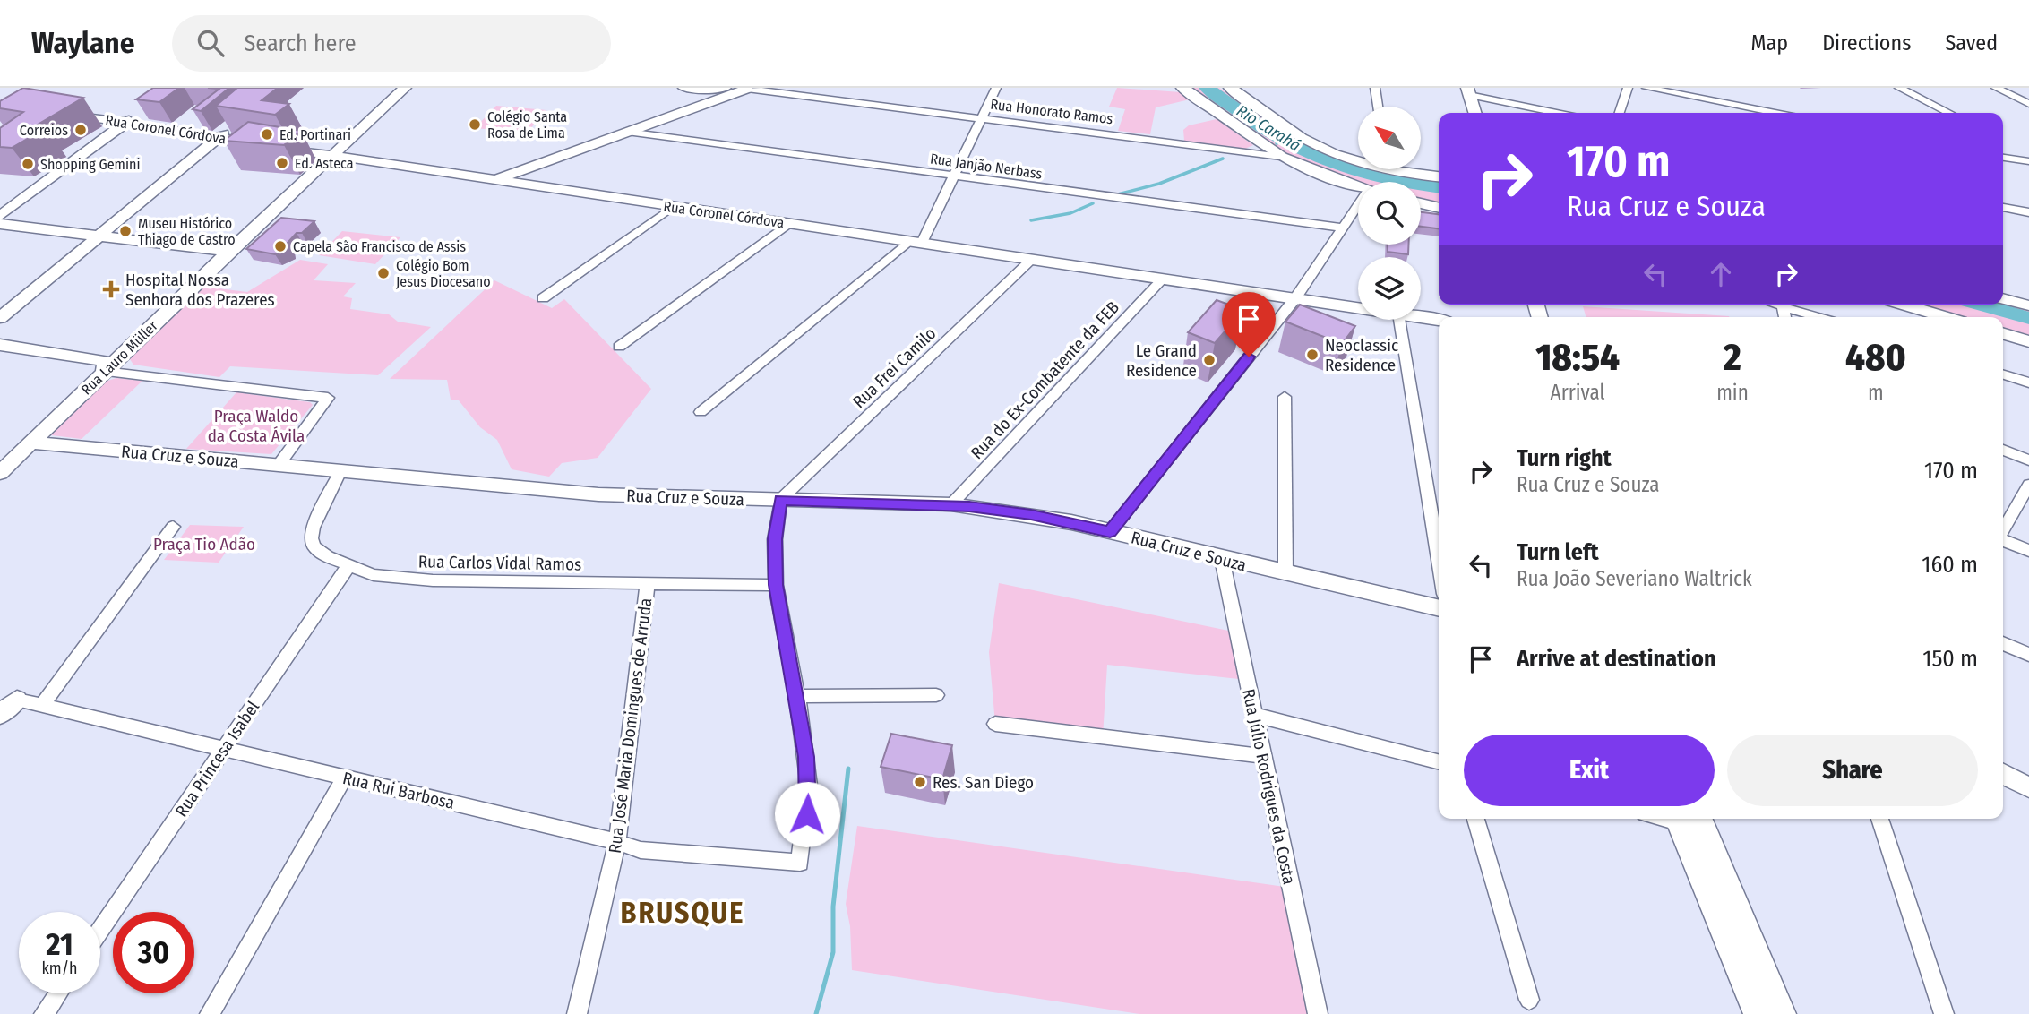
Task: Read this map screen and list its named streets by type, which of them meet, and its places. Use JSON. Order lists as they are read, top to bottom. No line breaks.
{"streets":{"street":["Rua Honorato Ramos","Rua Coronel Córdova","Rua Janjão Nerbass","Rua Lauro Müller","Rua Frei Camilo","Rua do Ex-Combatente da FEB","Rua Cruz e Souza","Rua Carlos Vidal Ramos","Rua José Maria Domingues de Arruda","Rua Princesa Isabel","Rua Júlio Rodrigues da Costa","Rua Rui Barbosa"]},"crossings":[["Rua Coronel Córdova","Rua Lauro Müller"],["Rua Coronel Córdova","Rua Frei Camilo"],["Rua Coronel Córdova","Rua do Ex-Combatente da FEB"],["Rua Lauro Müller","Rua Cruz e Souza"],["Rua Frei Camilo","Rua Cruz e Souza"],["Rua do Ex-Combatente da FEB","Rua Cruz e Souza"],["Rua Cruz e Souza","Rua Carlos Vidal Ramos"],["Rua Cruz e Souza","Rua Júlio Rodrigues da Costa"],["Rua Carlos Vidal Ramos","Rua José Maria Domingues de Arruda"],["Rua Carlos Vidal Ramos","Rua Princesa Isabel"],["Rua José Maria Domingues de Arruda","Rua Rui Barbosa"],["Rua Princesa Isabel","Rua Rui Barbosa"]],"districts":["BRUSQUE"],"water":["Rio Carahá"],"parks":["Praça Waldo da Costa Ávila","Praça Tio Adão"],"places":{"other":["Colégio Santa Rosa de Lima","Correios","Ed. Portinari","Ed. Asteca","Shopping Gemini","Museu Histórico Thiago de Castro","Capela São Francisco de Assis","Colégio Bom Jesus Diocesano","Neoclassic Residence","Le Grand Residence","Res. San Diego"],"health":["Hospital Nossa Senhora dos Prazeres"]},"north":"top left","page":{"header":"Waylane","search":"Search here","nav":["Map","Directions","Saved"],"turn":["170 m","Rua Cruz e Souza"],"eta":["18:54","Arrival","2","min","480","m"],"list":[{"name":"Turn right","note":"Rua Cruz e Souza","value":"170 m"},{"name":"Turn left","note":"Rua João Severiano Waltrick","value":"160 m"},{"name":"Arrive at destination","value":"150 m"}],"buttons":["Exit","Share"],"speed":"21 km/h","limit":"30"}}
